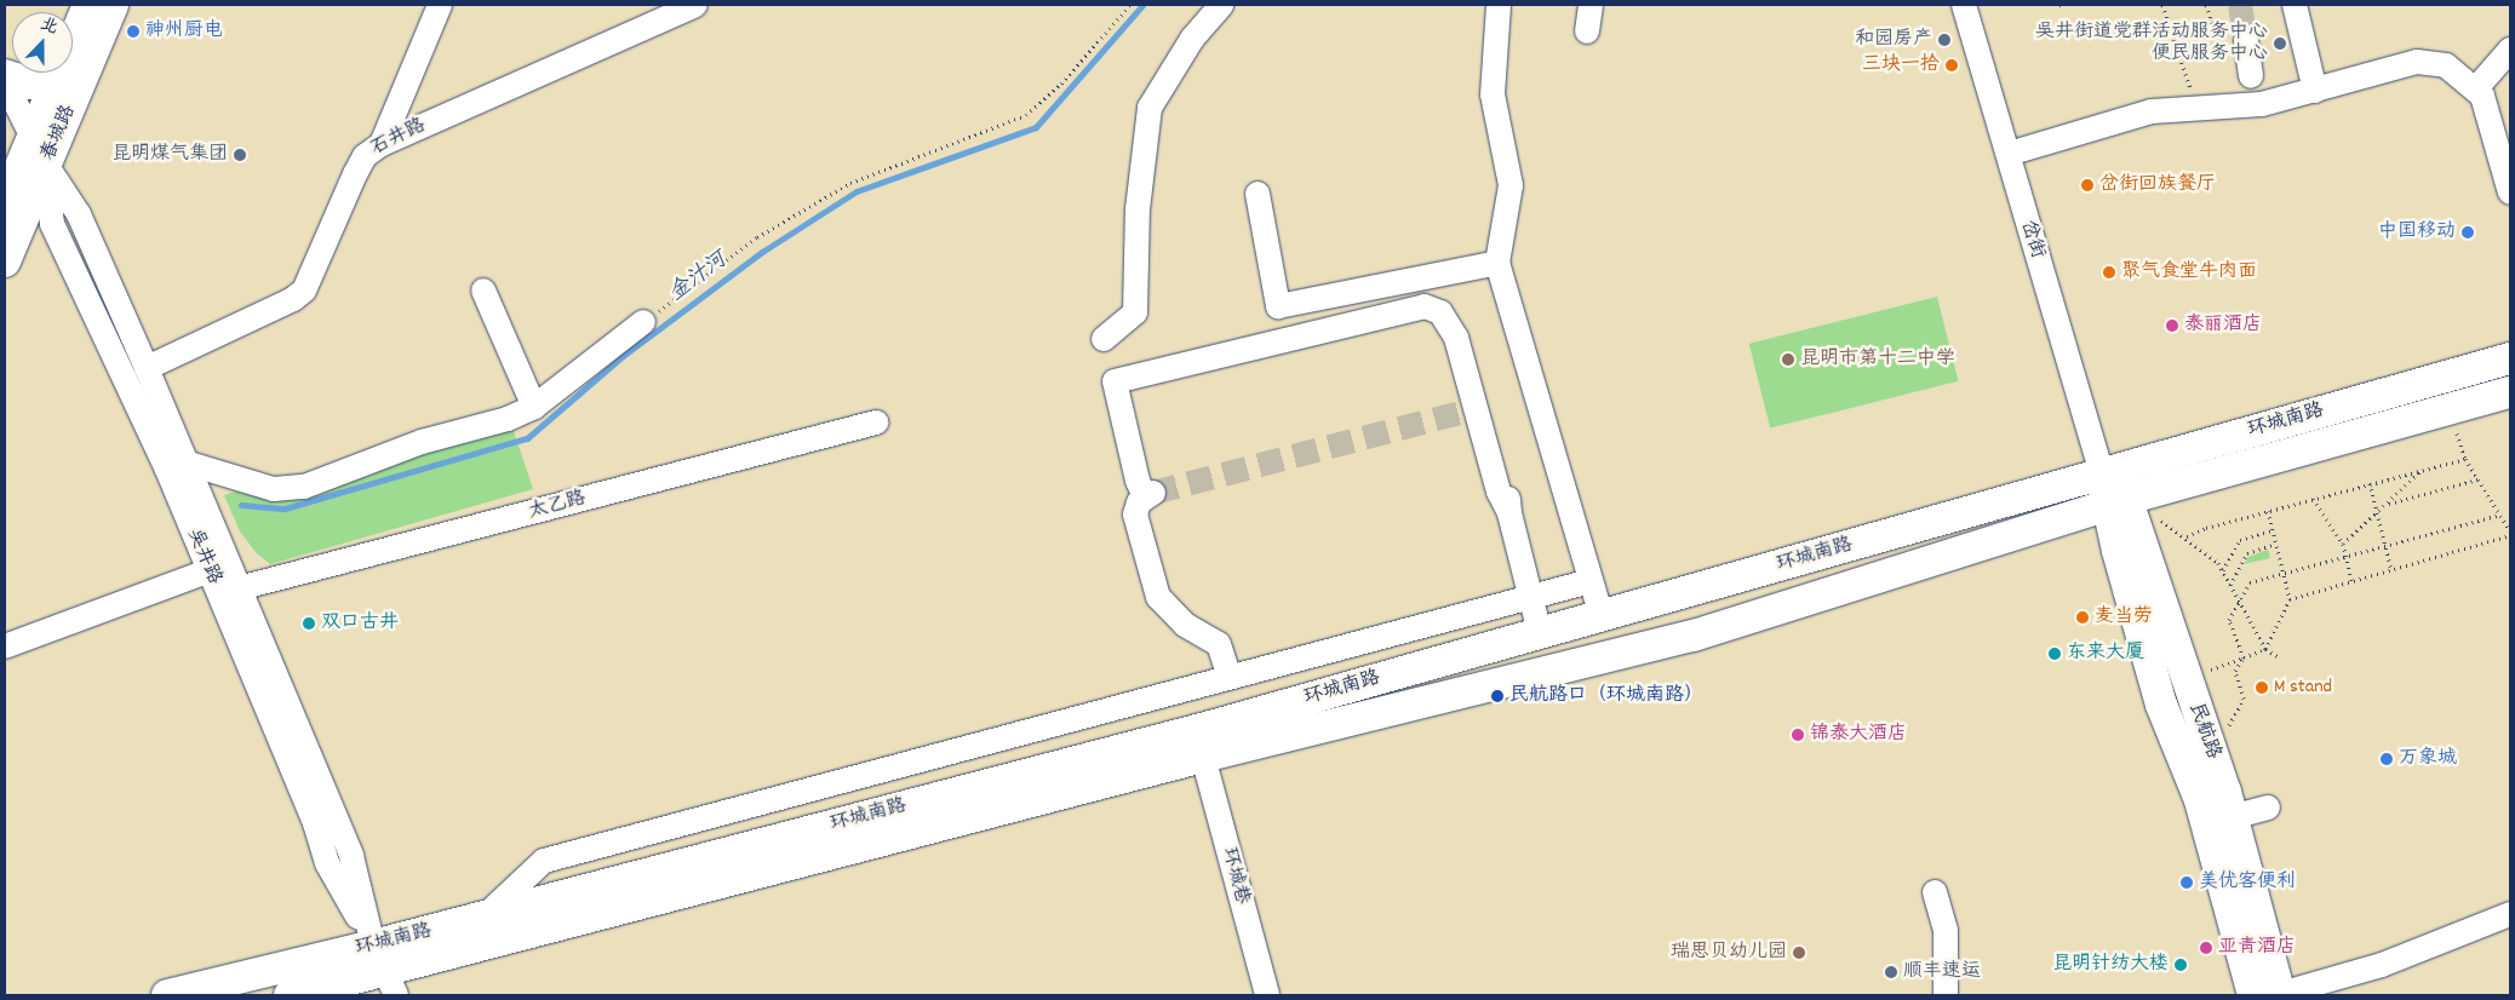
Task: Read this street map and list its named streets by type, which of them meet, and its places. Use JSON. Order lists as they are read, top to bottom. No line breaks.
{"streets":{"main road":["春城路","环城南路","民航路"],"street":["石井路","岔街","太乙路","吴井路","环城巷"]},"crossings":[["春城路","吴井路"],["石井路","吴井路"],["岔街","环城南路"],["岔街","民航路"],["环城南路","吴井路"],["环城南路","民航路"],["环城南路","环城巷"],["太乙路","吴井路"]],"water":["金汁河"],"places":["神州厨电","和园房产","吴井街道党群活动服务中心 便民服务中心","三块一拾","昆明煤气集团","岔街回族餐厅","中国移动","聚气食堂牛肉面","泰丽酒店","昆明市第十二中学","麦当劳","双口古井","东来大厦","M stand","民航路口（环城南路）","锦泰大酒店","万象城","美优客便利","亚青酒店","瑞思贝幼儿园","昆明针纺大楼","顺丰速运"],"north":"top"}
